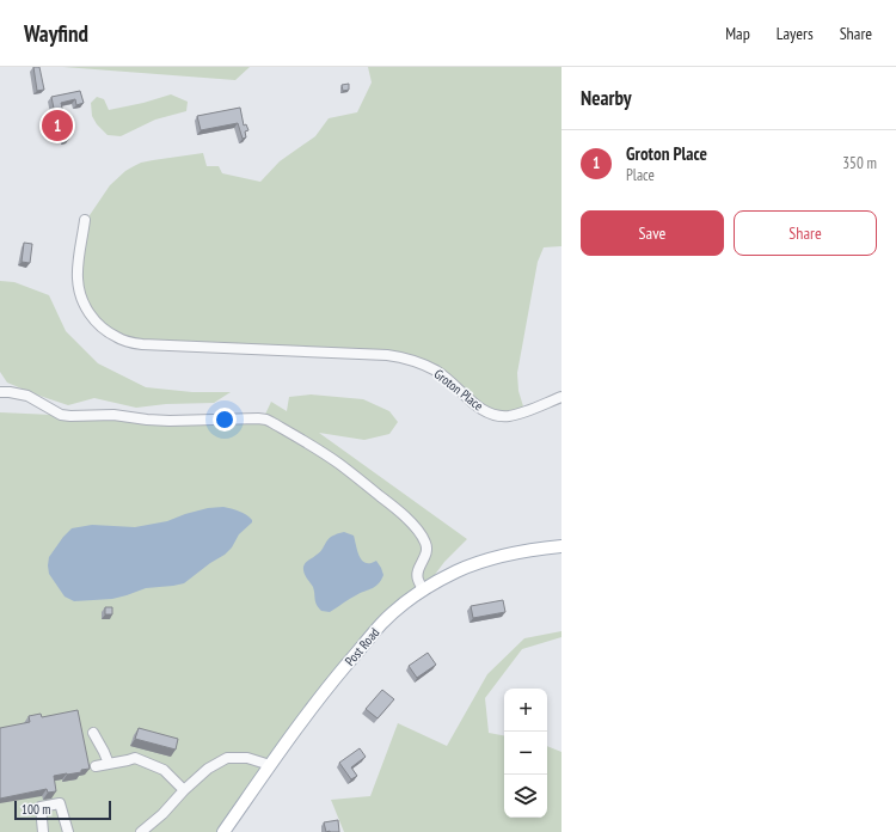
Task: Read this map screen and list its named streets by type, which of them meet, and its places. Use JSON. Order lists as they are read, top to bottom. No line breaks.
{"streets":{"main road":["Post Road"],"street":["Groton Place"]},"scale_bar":"100 m","page":{"header":"Wayfind","nav":["Map","Layers","Share"],"heading":"Nearby","pins":"1","list":[{"mark":"1","name":"Groton Place","note":"Place","value":"350 m"}],"buttons":["Save","Share"],"map_buttons":["+","−"],"scale":"100 m"}}
